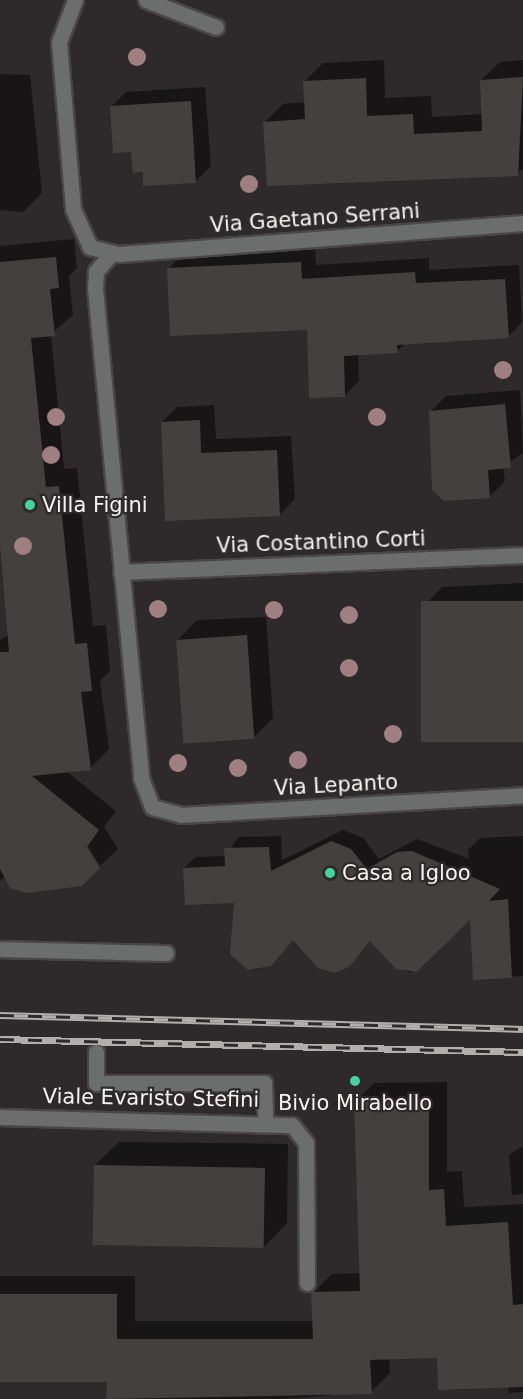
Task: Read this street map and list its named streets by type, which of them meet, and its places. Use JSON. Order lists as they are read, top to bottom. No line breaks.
{"streets":{"street":["Via Gaetano Serrani","Via Costantino Corti","Via Lepanto","Viale Evaristo Stefini"]},"crossings":[["Via Costantino Corti","Via Lepanto"]],"places":["Villa Figini","Casa a Igloo","Bivio Mirabello"]}
